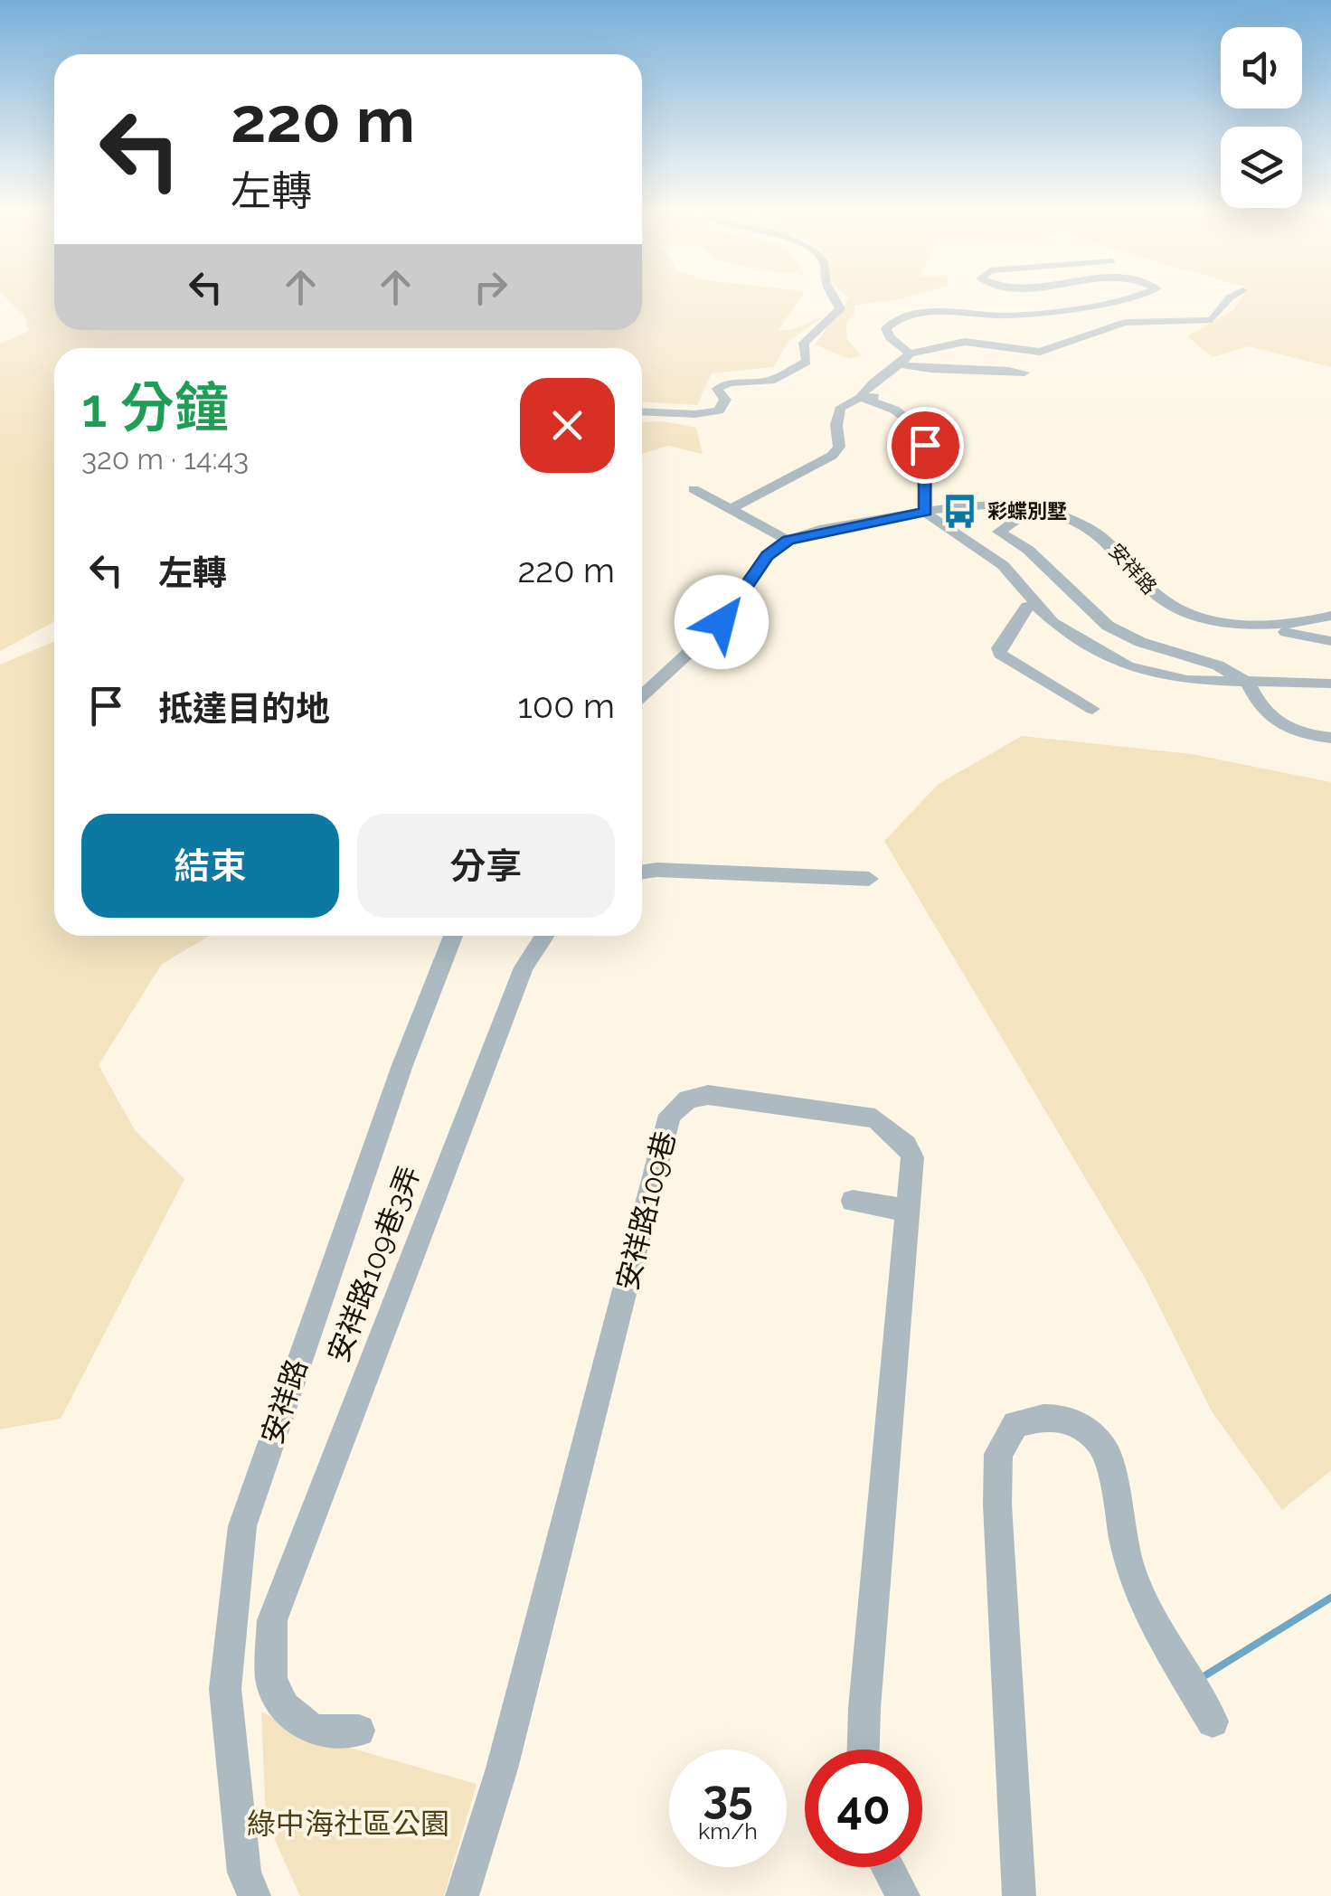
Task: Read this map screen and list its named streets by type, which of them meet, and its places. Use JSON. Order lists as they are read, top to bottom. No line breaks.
{"streets":{"street":["安祥路","安祥路109巷","安祥路109巷3弄"]},"parks":["綠中海社區公園"],"places":{"bus stop":["彩蝶別墅"]},"page":{"turn":["220 m","左轉"],"heading":["1 分鐘","320 m · 14:43"],"list":[{"name":"左轉","value":"220 m"},{"name":"抵達目的地","value":"100 m"}],"buttons":["結束","分享"],"speed":"35 km/h","limit":"40"}}
